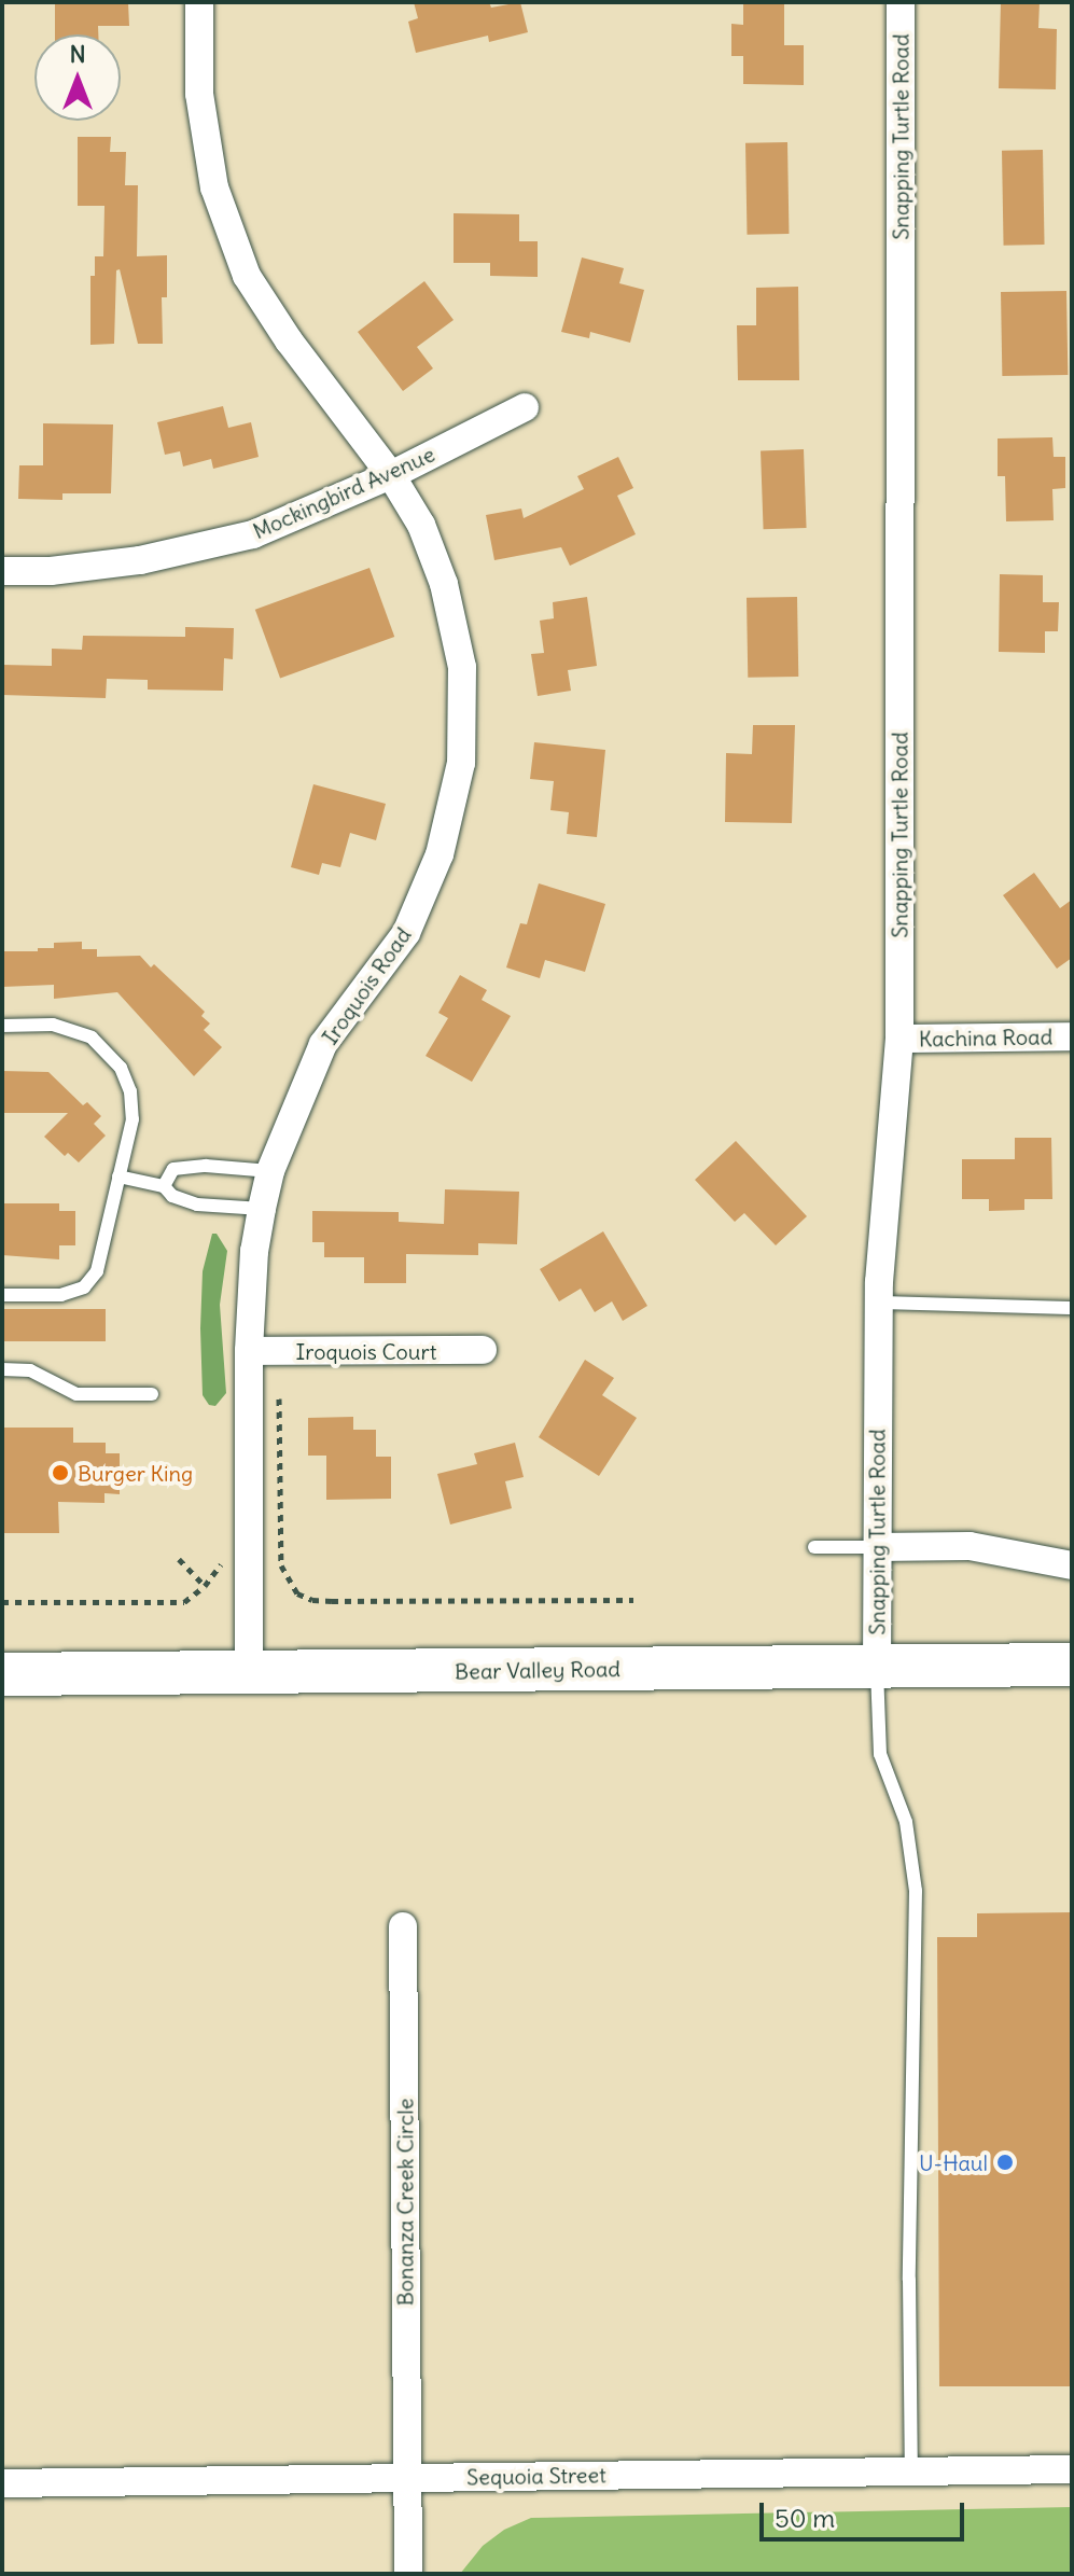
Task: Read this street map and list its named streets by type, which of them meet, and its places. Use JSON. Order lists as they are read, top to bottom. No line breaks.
{"streets":{"main road":["Bear Valley Road"],"street":["Snapping Turtle Road","Mockingbird Avenue","Iroquois Road","Kachina Road","Iroquois Court","Bonanza Creek Circle","Sequoia Street"]},"crossings":[["Snapping Turtle Road","Kachina Road"],["Snapping Turtle Road","Bear Valley Road"],["Mockingbird Avenue","Iroquois Road"],["Iroquois Road","Iroquois Court"],["Iroquois Road","Bear Valley Road"],["Bonanza Creek Circle","Sequoia Street"]],"places":["Burger King","U-Haul"],"scale_bar":"50 m","north":"top"}
